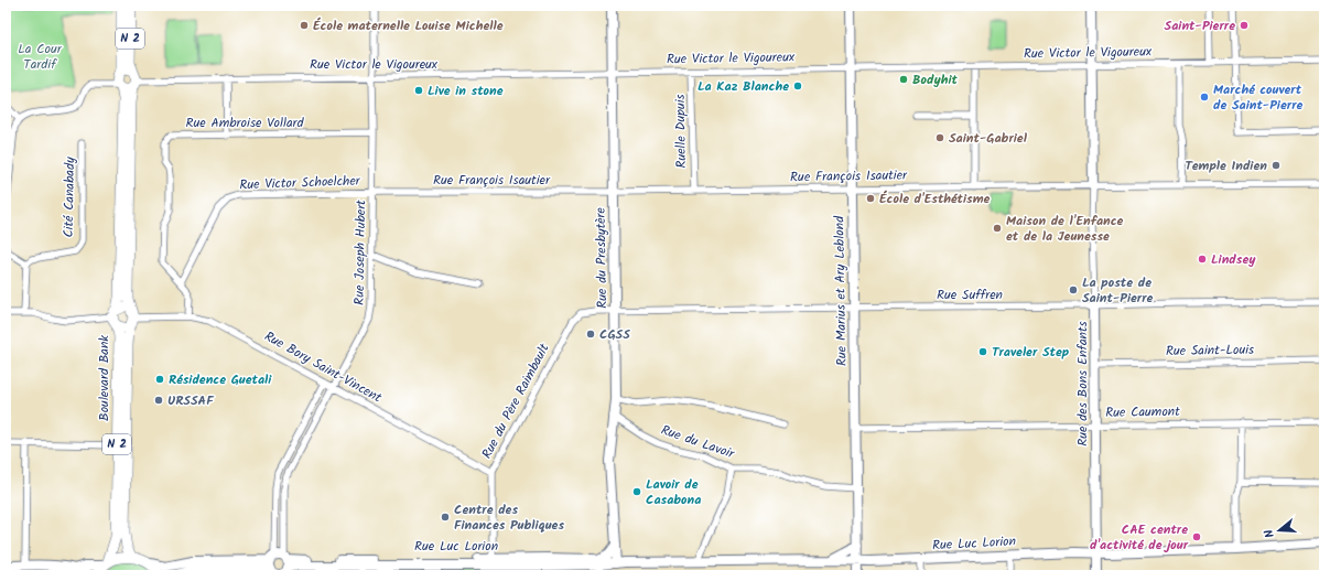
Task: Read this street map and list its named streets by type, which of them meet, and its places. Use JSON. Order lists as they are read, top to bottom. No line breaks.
{"streets":{"main road":["N 2","Boulevard Bank"],"street":["Rue Victor le Vigoureux","Rue Ambroise Vollard","Ruelle Dupuis","Rue François Isautier","Rue Victor Schoelcher","Cité Canabady","Rue Joseph Hubert","Rue du Presbytère","Rue Marius et Ary Leblond","Rue Suffren","Rue Saint-Louis","Rue Bory Saint-Vincent","Rue des Bons Enfants","Rue du Père Raimbault","Rue Caumont","Rue du Lavoir","Rue Luc Lorion"]},"crossings":[["N 2","Rue Victor le Vigoureux"],["N 2","Boulevard Bank"],["Rue Victor le Vigoureux","Ruelle Dupuis"],["Rue Victor le Vigoureux","Rue Joseph Hubert"],["Rue Victor le Vigoureux","Rue du Presbytère"],["Rue Victor le Vigoureux","Rue Marius et Ary Leblond"],["Rue Victor le Vigoureux","Boulevard Bank"],["Rue Victor le Vigoureux","Rue des Bons Enfants"],["Rue Ambroise Vollard","Rue Victor Schoelcher"],["Rue Ambroise Vollard","Rue Joseph Hubert"],["Ruelle Dupuis","Rue François Isautier"],["Rue François Isautier","Rue Victor Schoelcher"],["Rue François Isautier","Rue Joseph Hubert"],["Rue François Isautier","Rue du Presbytère"],["Rue François Isautier","Rue Marius et Ary Leblond"],["Rue François Isautier","Rue des Bons Enfants"],["Rue Victor Schoelcher","Rue Joseph Hubert"],["Rue Joseph Hubert","Rue Bory Saint-Vincent"],["Rue Joseph Hubert","Rue Luc Lorion"],["Rue du Presbytère","Rue Suffren"],["Rue du Presbytère","Rue du Père Raimbault"],["Rue du Presbytère","Rue du Lavoir"],["Rue du Presbytère","Rue Luc Lorion"],["Rue Marius et Ary Leblond","Rue Suffren"],["Rue Marius et Ary Leblond","Rue Caumont"],["Rue Marius et Ary Leblond","Rue du Lavoir"],["Rue Marius et Ary Leblond","Rue Luc Lorion"],["Rue Suffren","Rue des Bons Enfants"],["Rue Suffren","Rue du Père Raimbault"],["Rue Saint-Louis","Rue des Bons Enfants"],["Rue Bory Saint-Vincent","Boulevard Bank"],["Rue Bory Saint-Vincent","Rue du Père Raimbault"],["Rue des Bons Enfants","Rue Caumont"],["Rue des Bons Enfants","Rue Luc Lorion"],["Rue du Père Raimbault","Rue Luc Lorion"]],"parks":["La Cour Tardif"],"places":["École maternelle Louise Michelle","Saint-Pierre","Bodyhit","La Kaz Blanche","Live in stone","Marché couvert de Saint-Pierre","Saint-Gabriel","Temple Indien","École d'Esthétisme","Maison de l'Enfance et de la Jeunesse","Lindsey","La poste de Saint-Pierre","CGSS","Traveler Step","Résidence Guetali","URSSAF","Lavoir de Casabona","Centre des Finances Publiques","CAE centre d'activité de jour"],"north":"left"}
